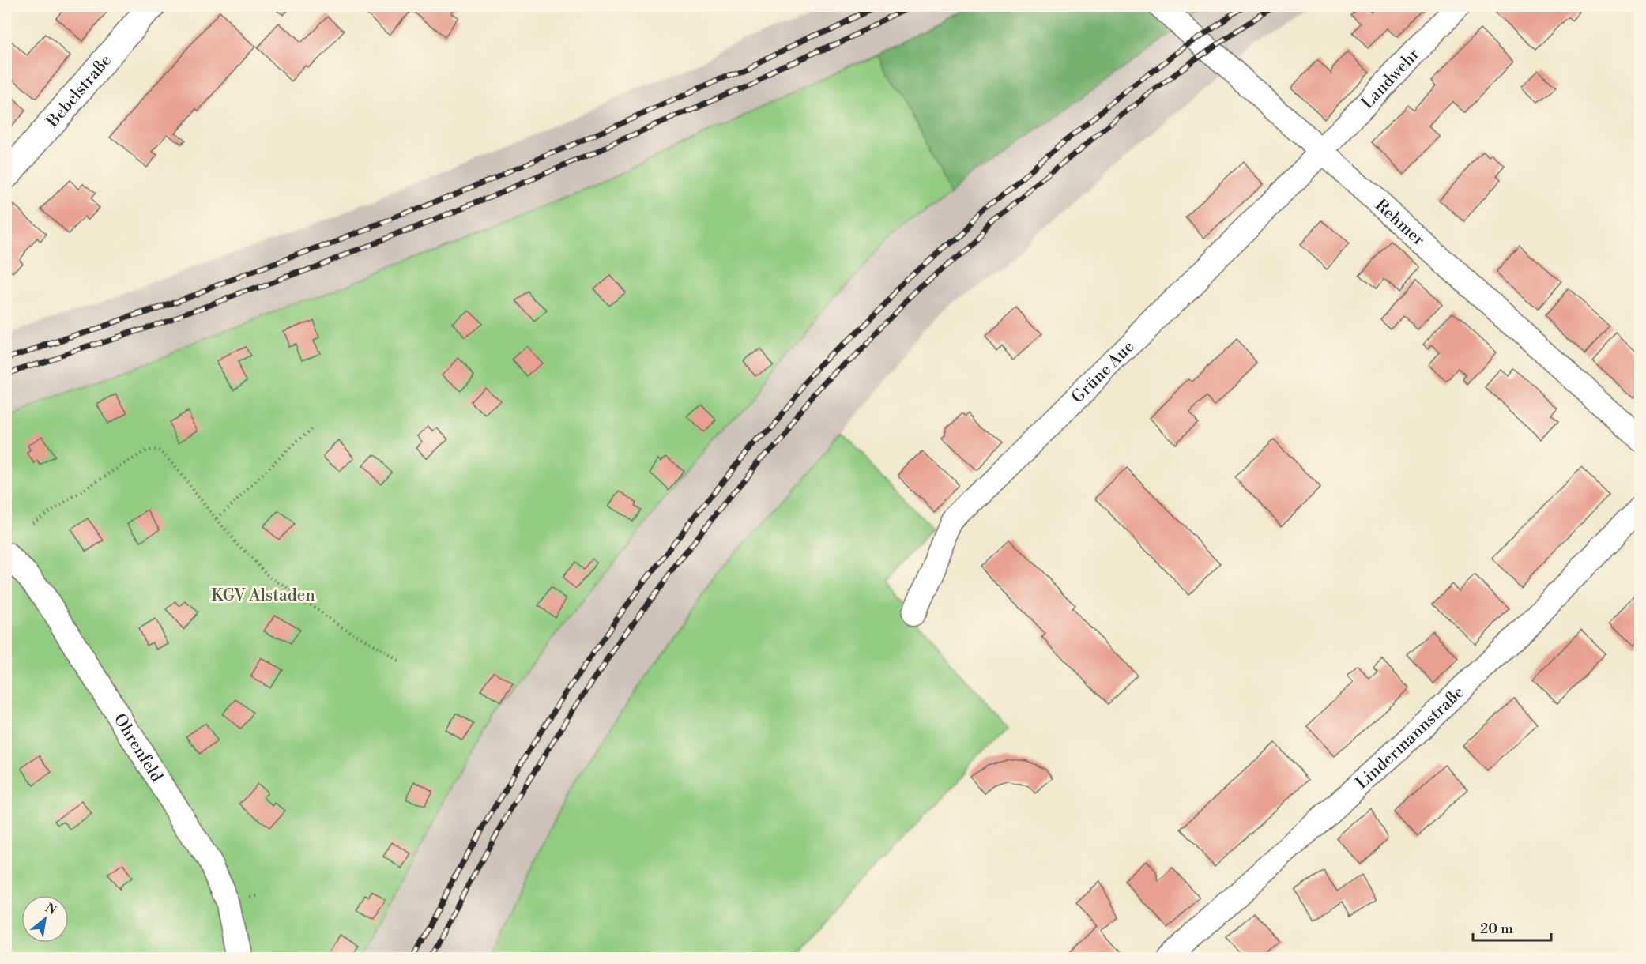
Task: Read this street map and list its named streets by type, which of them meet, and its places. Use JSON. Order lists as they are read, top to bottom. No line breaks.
{"streets":{"street":["Landwehr","Bebelstraße","Rehmer","Grüne Aue","Lindermannstraße","Ohrenfeld"]},"crossings":[["Landwehr","Rehmer"],["Landwehr","Grüne Aue"],["Rehmer","Grüne Aue"]],"parks":["KGV Alstaden"],"scale_bar":"20 m","north":"top right"}
